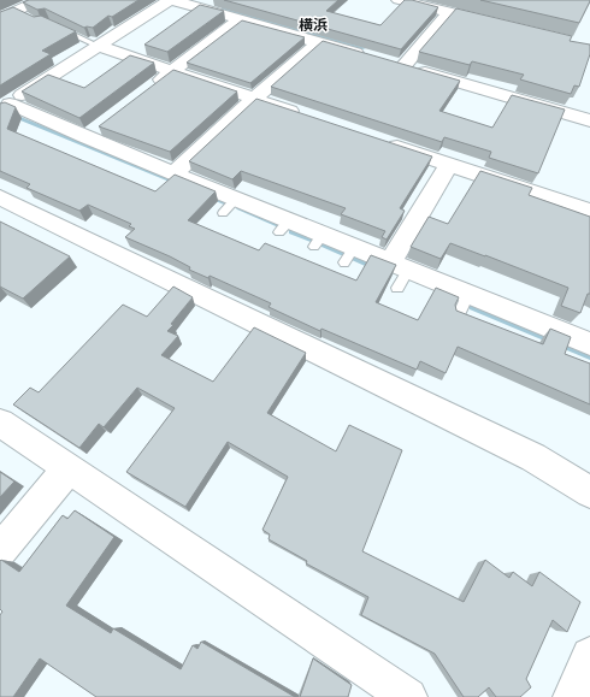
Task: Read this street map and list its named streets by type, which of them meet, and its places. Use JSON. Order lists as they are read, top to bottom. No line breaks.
{"districts":["横浜"]}
